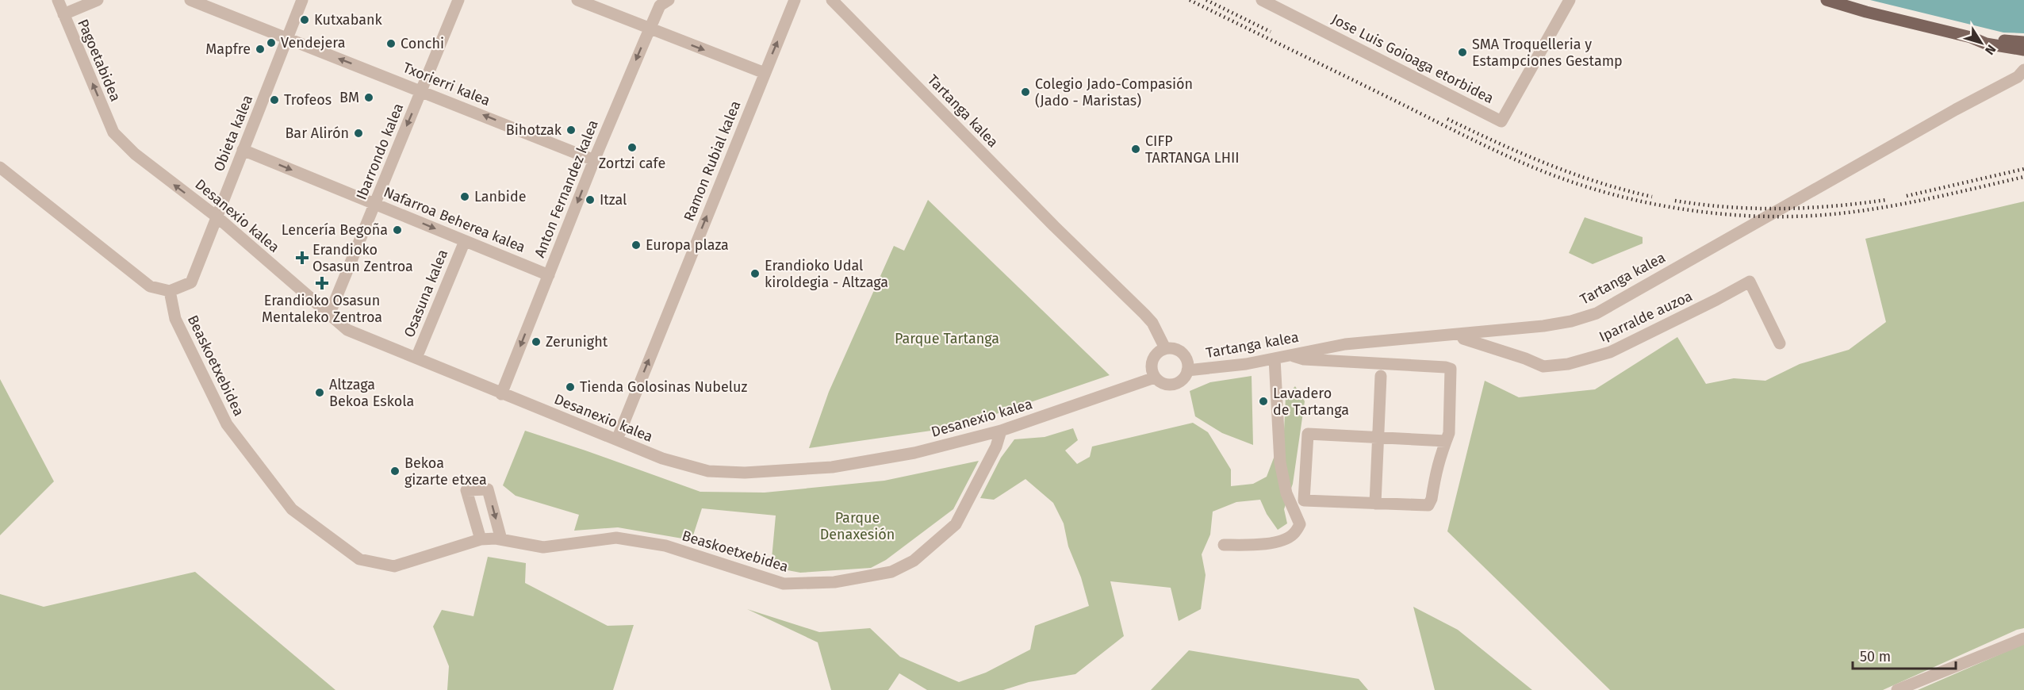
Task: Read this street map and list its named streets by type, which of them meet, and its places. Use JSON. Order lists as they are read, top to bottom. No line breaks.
{"streets":{"street":["Jose Luis Goioaga etorbidea","Pagoetabidea","Txorierri kalea","Tartanga kalea","Obieta kalea","Ibarrondo kalea","Ramon Rubial kalea","Anton Fernandez kalea","Desanexio kalea","Nafarroa Beherea kalea","Osasuna kalea","Iparralde auzoa","Beaskoetxebidea"]},"crossings":[["Pagoetabidea","Desanexio kalea"],["Txorierri kalea","Obieta kalea"],["Txorierri kalea","Ibarrondo kalea"],["Txorierri kalea","Anton Fernandez kalea"],["Tartanga kalea","Desanexio kalea"],["Tartanga kalea","Iparralde auzoa"],["Obieta kalea","Desanexio kalea"],["Obieta kalea","Nafarroa Beherea kalea"],["Obieta kalea","Beaskoetxebidea"],["Ibarrondo kalea","Desanexio kalea"],["Ibarrondo kalea","Nafarroa Beherea kalea"],["Ramon Rubial kalea","Desanexio kalea"],["Anton Fernandez kalea","Desanexio kalea"],["Anton Fernandez kalea","Nafarroa Beherea kalea"],["Desanexio kalea","Osasuna kalea"],["Desanexio kalea","Beaskoetxebidea"],["Nafarroa Beherea kalea","Osasuna kalea"]],"one_way":["Pagoetabidea","Txorierri kalea","Ibarrondo kalea","Ramon Rubial kalea","Anton Fernandez kalea","Nafarroa Beherea kalea"],"parks":["Parque Tartanga","Parque Denaxesión"],"places":{"other":["Kutxabank","Vendejera","Conchi","Mapfre","SMA Troquelleria y Estampciones Gestamp","Colegio Jado-Compasión (Jado - Maristas)","BM","Trofeos","Bihotzak","Bar Alirón","Zortzi cafe","CIFP TARTANGA LHII","Lanbide","Itzal","Lencería Begoña","Europa plaza","Erandioko Udal kiroldegia - Altzaga","Zerunight","Tienda Golosinas Nubeluz","Altzaga Bekoa Eskola","Lavadero de Tartanga","Bekoa gizarte etxea"],"health":["Erandioko Osasun Zentroa","Erandioko Osasun Mentaleko Zentroa"]},"scale_bar":"50 m","north":"bottom right"}
